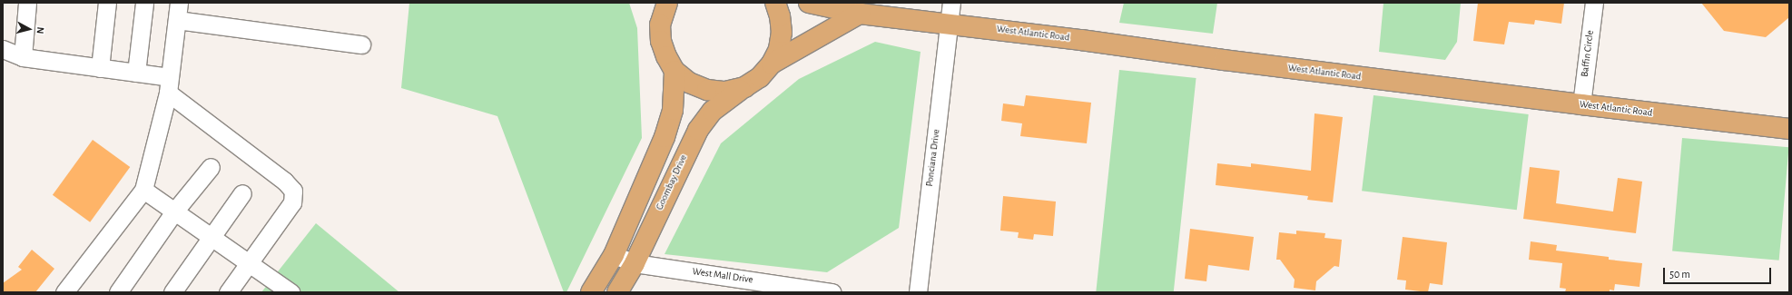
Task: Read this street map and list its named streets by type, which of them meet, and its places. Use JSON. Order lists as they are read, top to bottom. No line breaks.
{"streets":{"main road":["West Atlantic Road","Goombay Drive"],"street":["Baffin Circle","Ponciana Drive","West Mall Drive"]},"crossings":[["West Atlantic Road","Baffin Circle"],["West Atlantic Road","Ponciana Drive"],["Goombay Drive","West Mall Drive"]],"scale_bar":"50 m","north":"right"}
